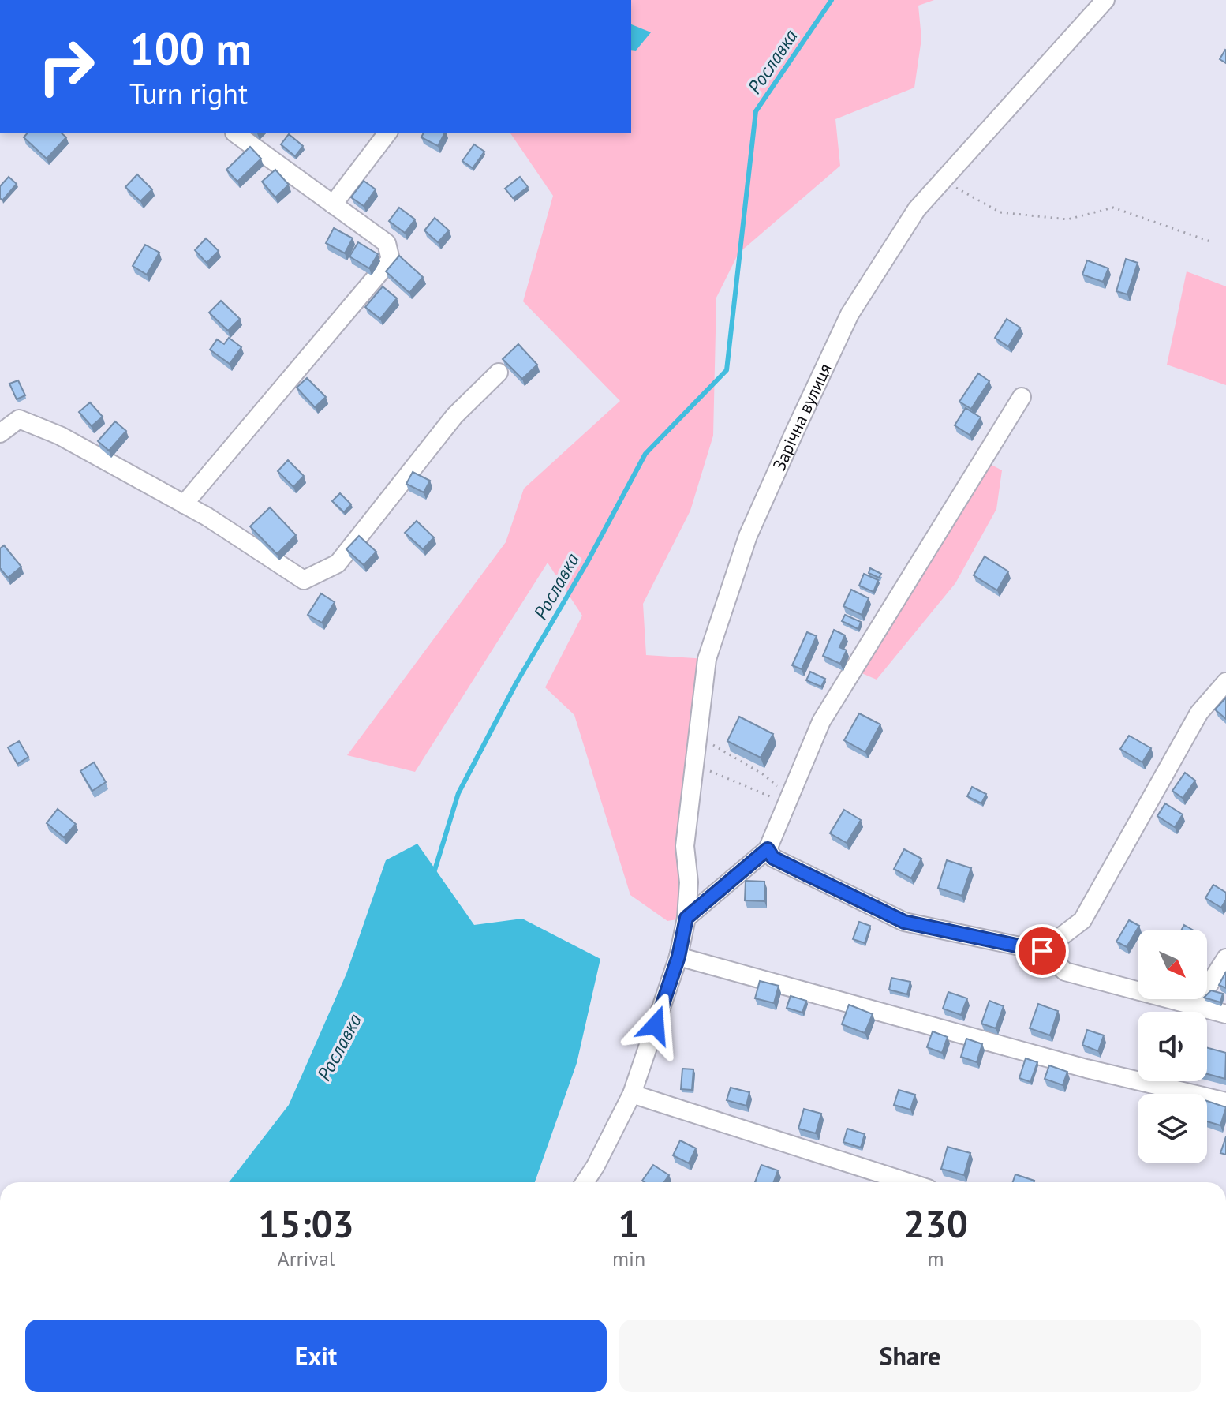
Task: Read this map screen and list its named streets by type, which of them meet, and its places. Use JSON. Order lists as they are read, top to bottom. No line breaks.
{"streets":{"street":["Зарічна вулиця"]},"water":["Рославка"],"north":"bottom right","page":{"turn":["100 m","Turn right"],"eta":["15:03","Arrival","1","min","230","m"],"buttons":["Exit","Share"]}}
